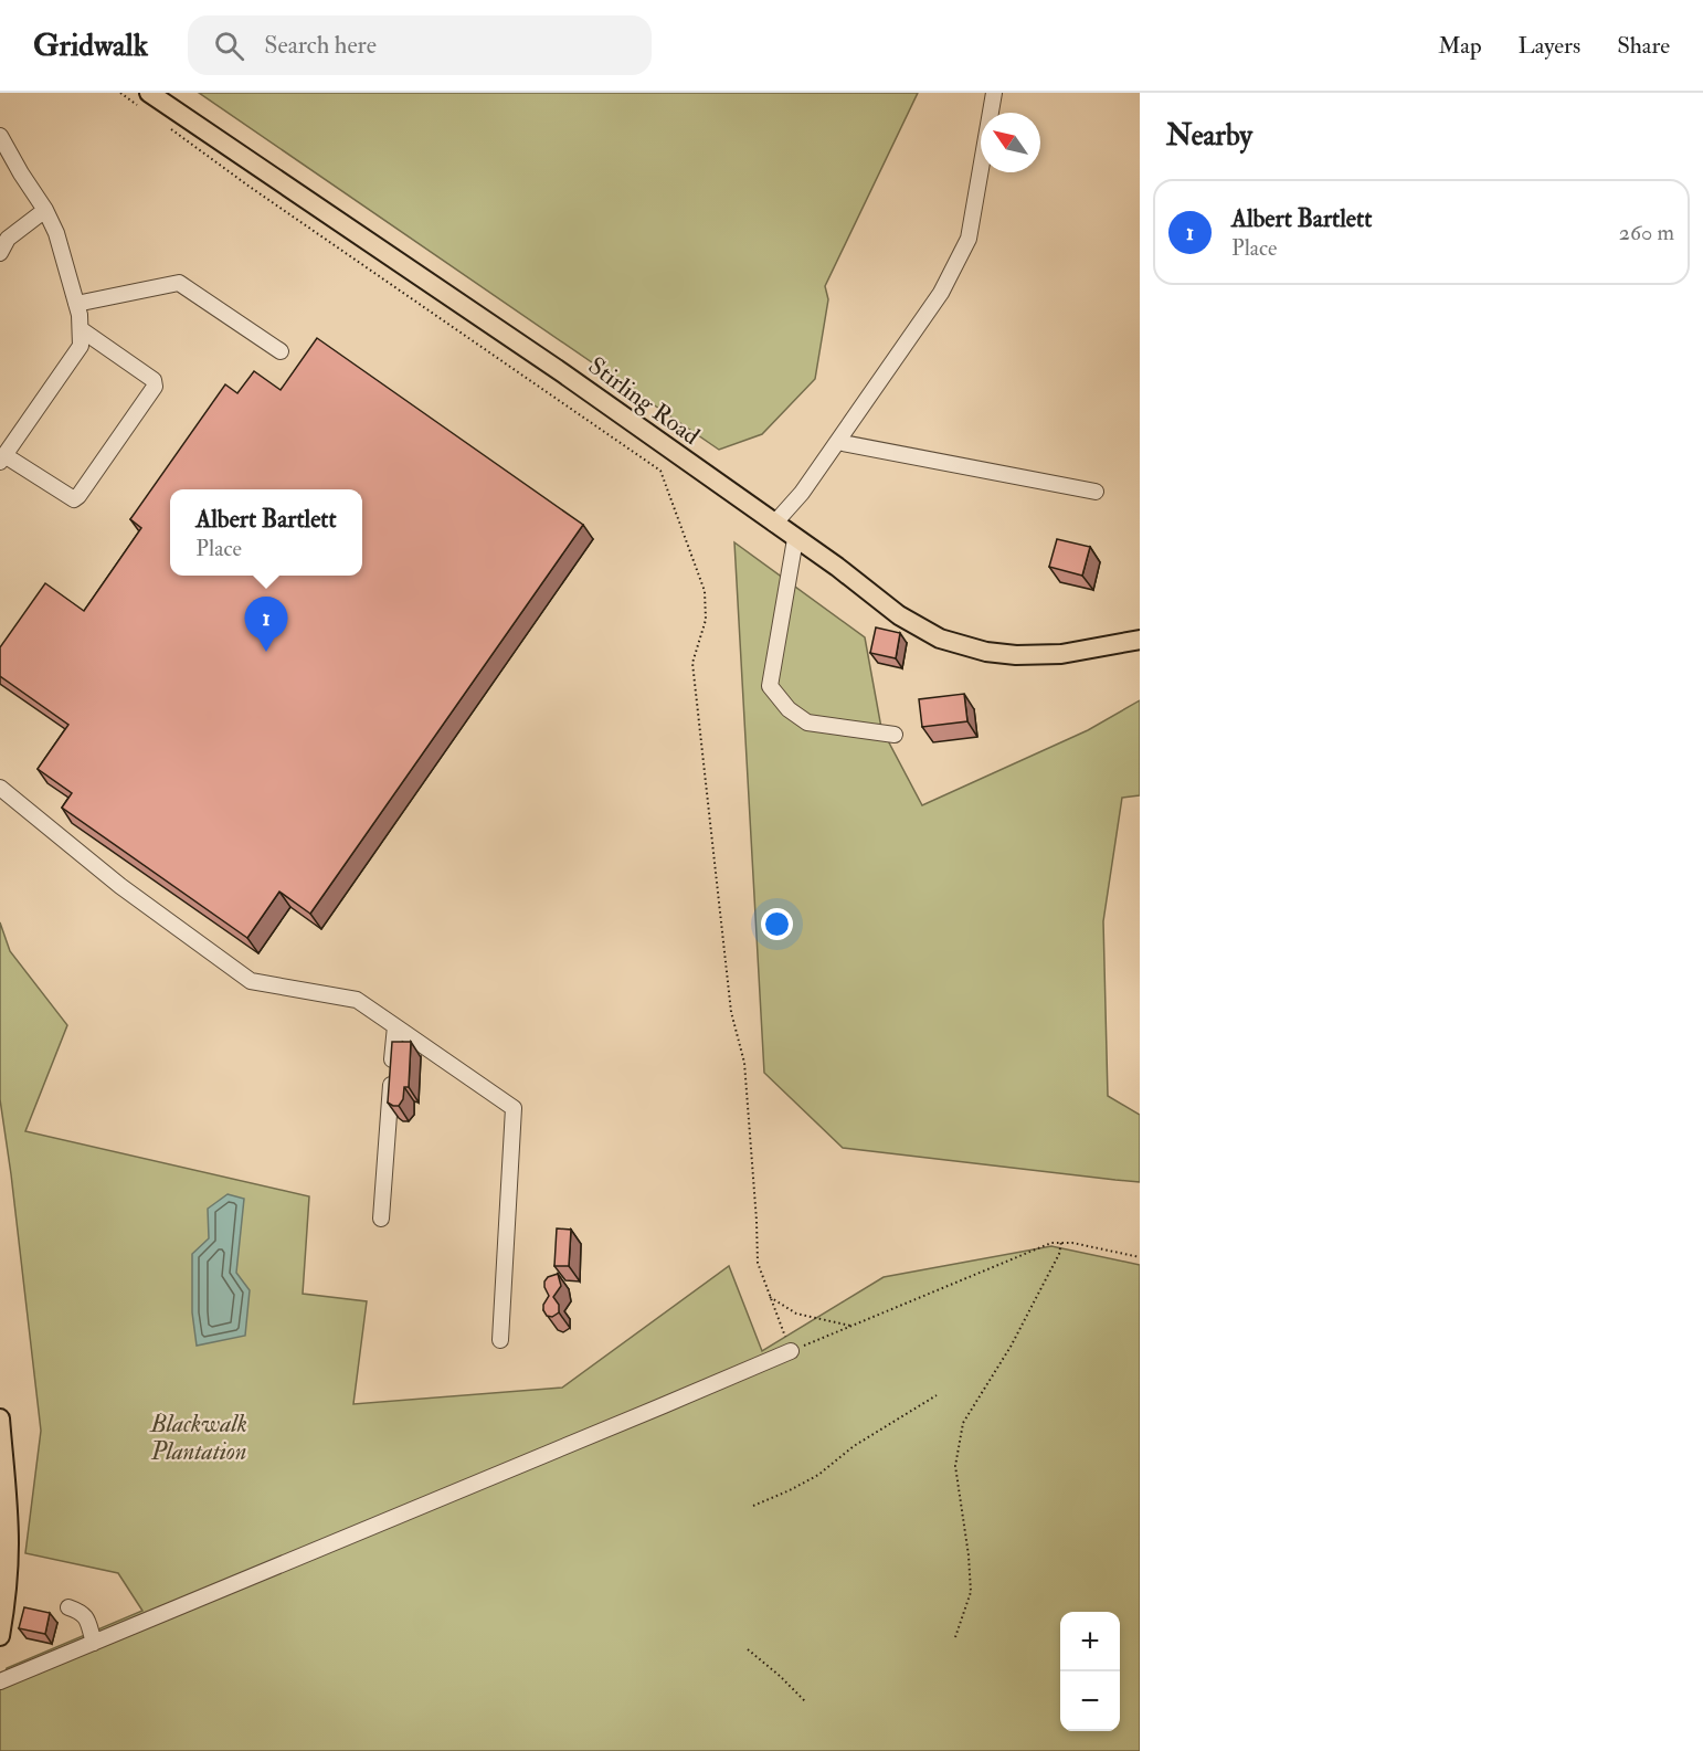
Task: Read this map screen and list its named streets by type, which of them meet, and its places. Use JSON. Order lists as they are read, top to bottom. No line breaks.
{"streets":{"main road":["Stirling Road"]},"parks":["Blackwalk Plantation"],"north":"top left","page":{"header":"Gridwalk","search":"Search here","nav":["Map","Layers","Share"],"heading":"Nearby","list":[{"mark":"1","name":"Albert Bartlett","note":"Place","value":"260 m"}],"popup":["Albert Bartlett","Place"],"pins":"1","map_buttons":["+","−"]}}
